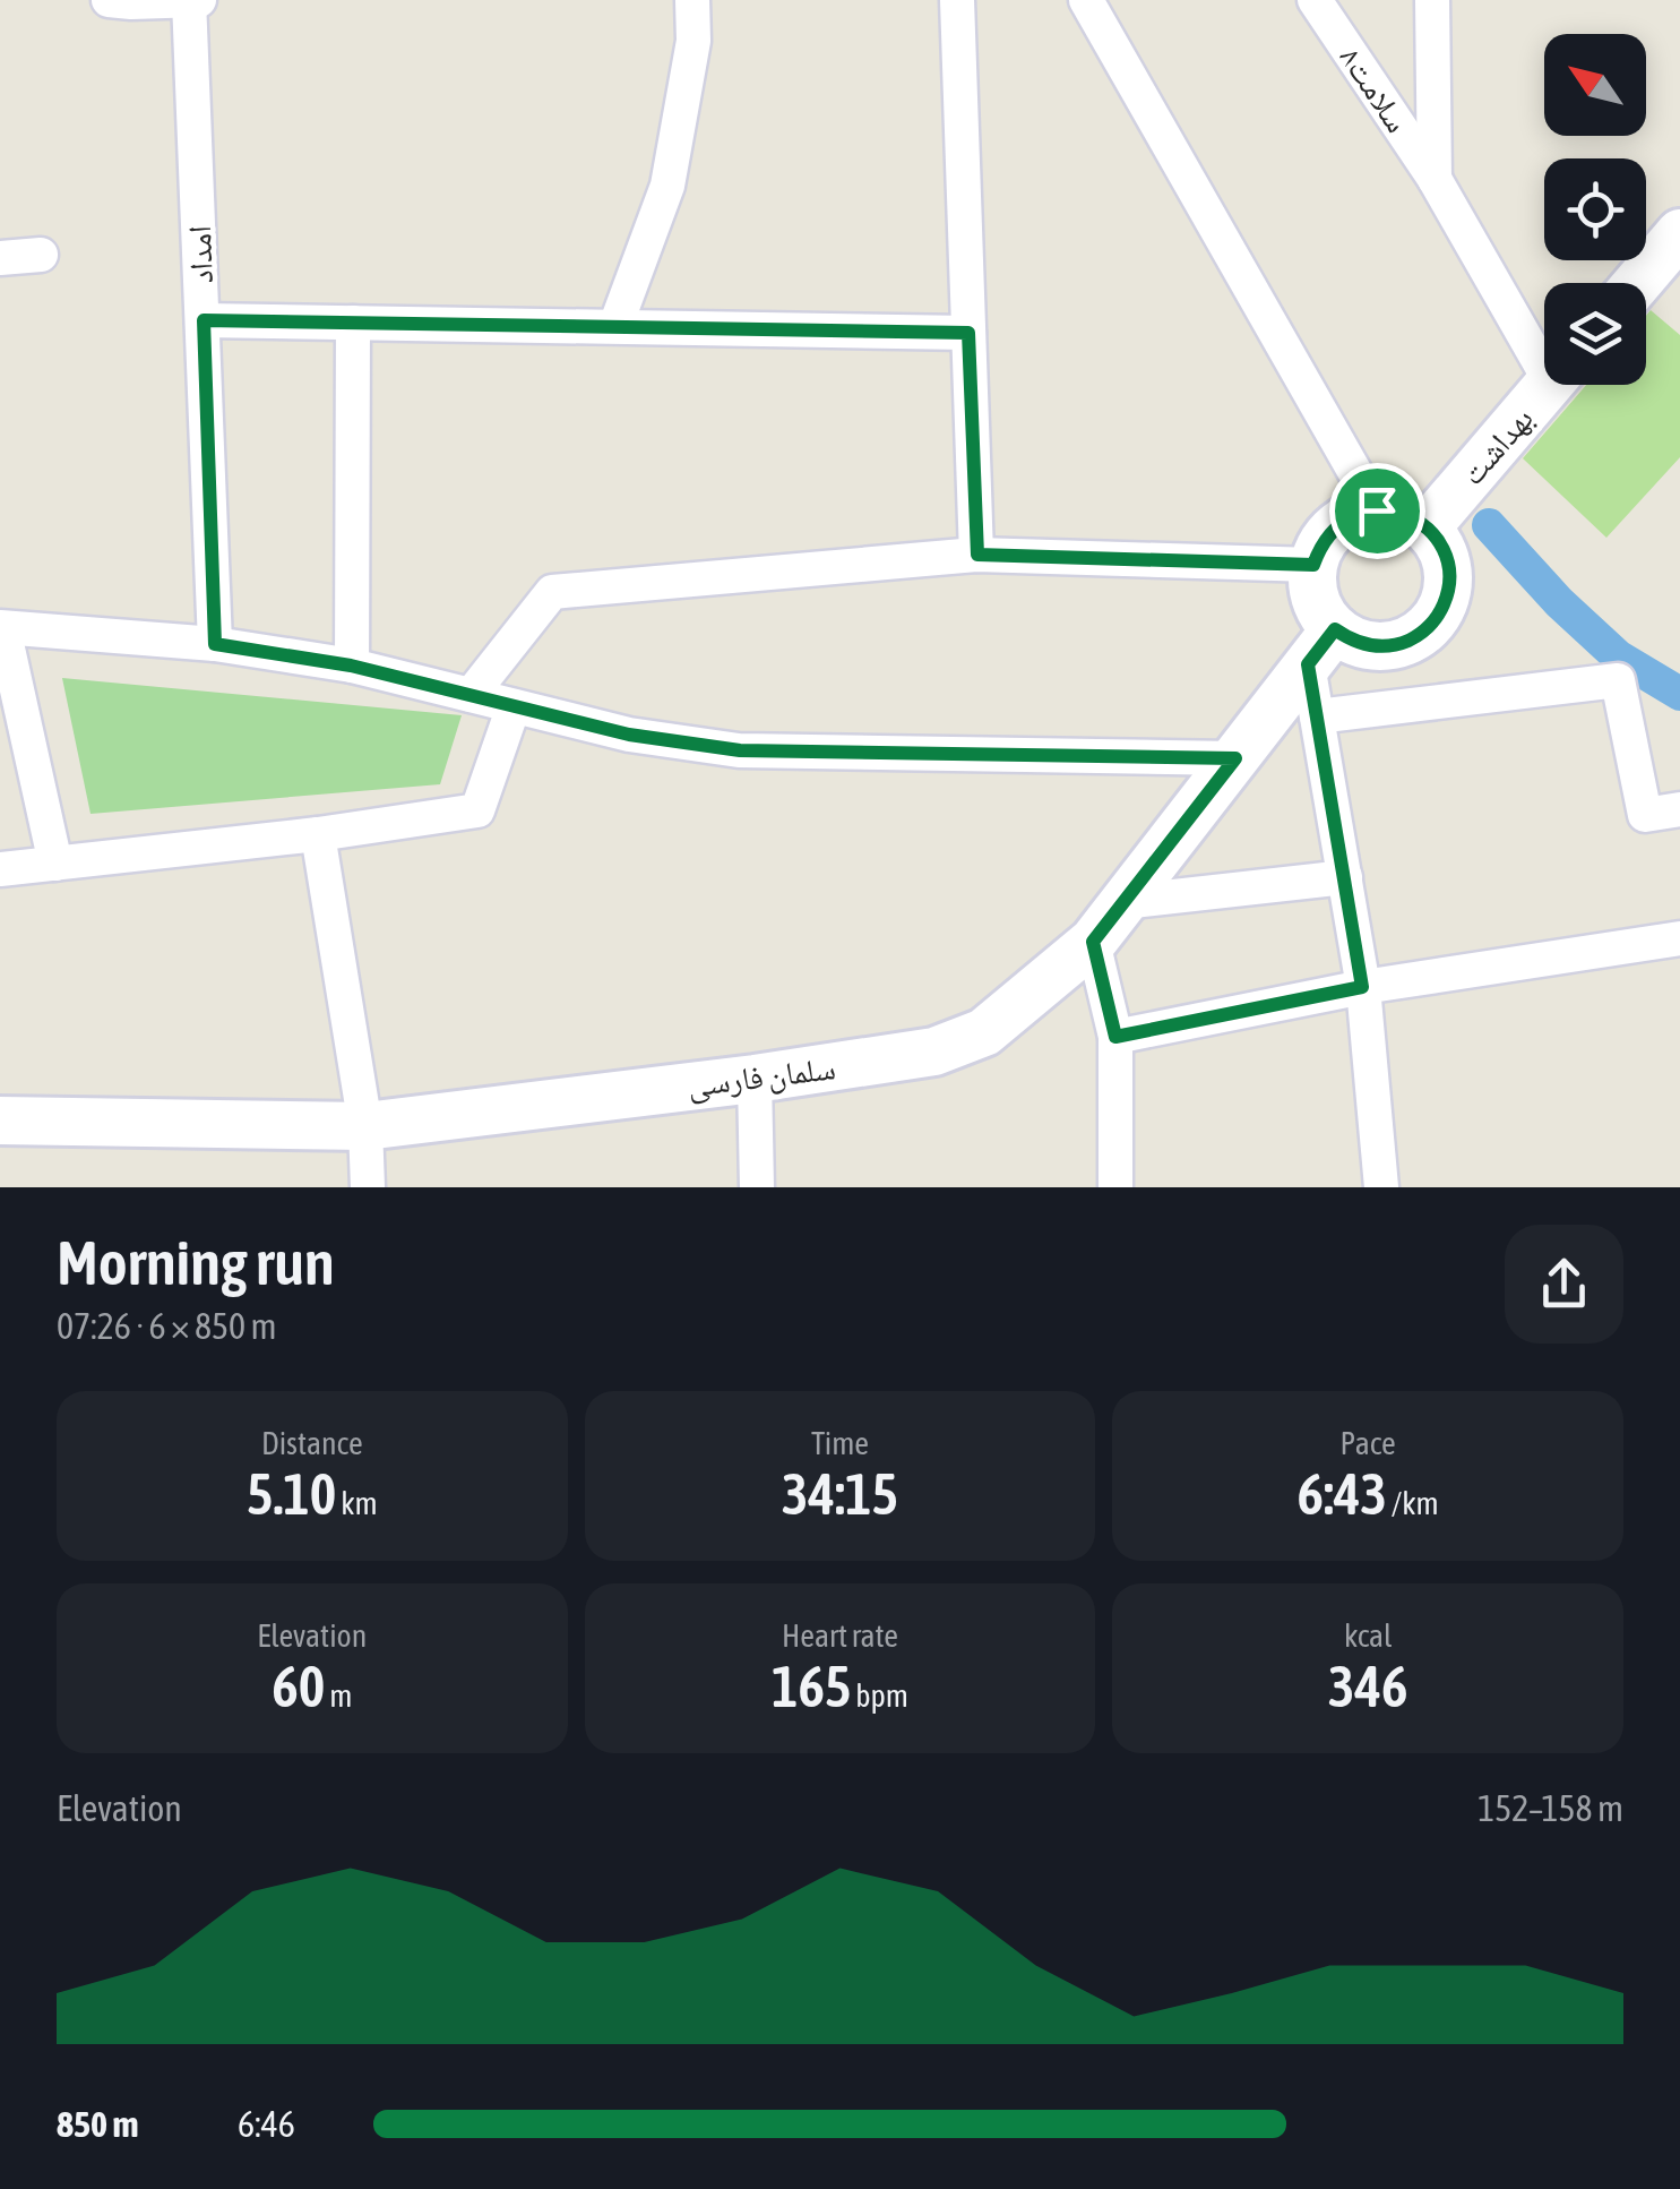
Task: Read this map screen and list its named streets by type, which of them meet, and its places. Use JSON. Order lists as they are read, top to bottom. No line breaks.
{"streets":{"street":["سلامت۸","امداد","بهداشت","سلمان فارسی"]},"crossings":[["بهداشت","سلمان فارسی"]],"north":"top left","page":{"heading":["Morning run","07:26 · 6 × 850 m"],"stats":[["Distance","5.10 km"],["Time","34:15"],["Pace","6:43 /km"],["Elevation","60 m"],["Heart rate","165 bpm"],["kcal","346"]],"chart":["Elevation","152–158 m"],"list":[{"name":"850 m","note":"6:46"}]}}
